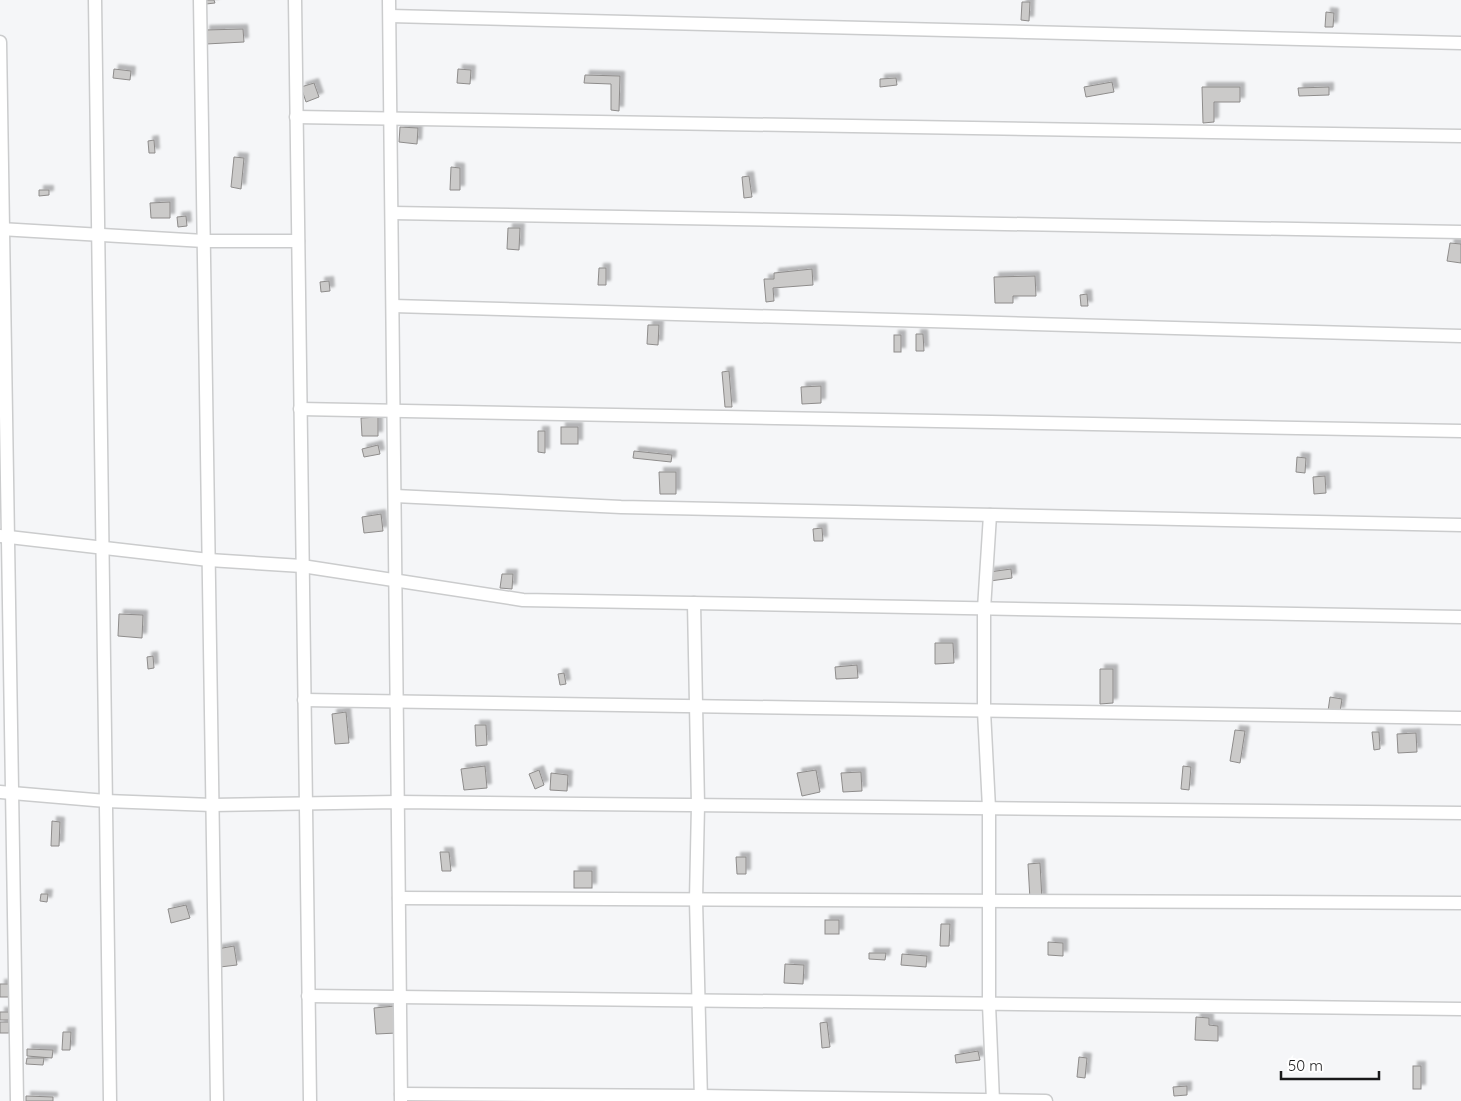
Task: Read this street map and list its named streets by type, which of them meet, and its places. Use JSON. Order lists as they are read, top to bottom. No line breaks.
{"scale_bar":"50 m"}
